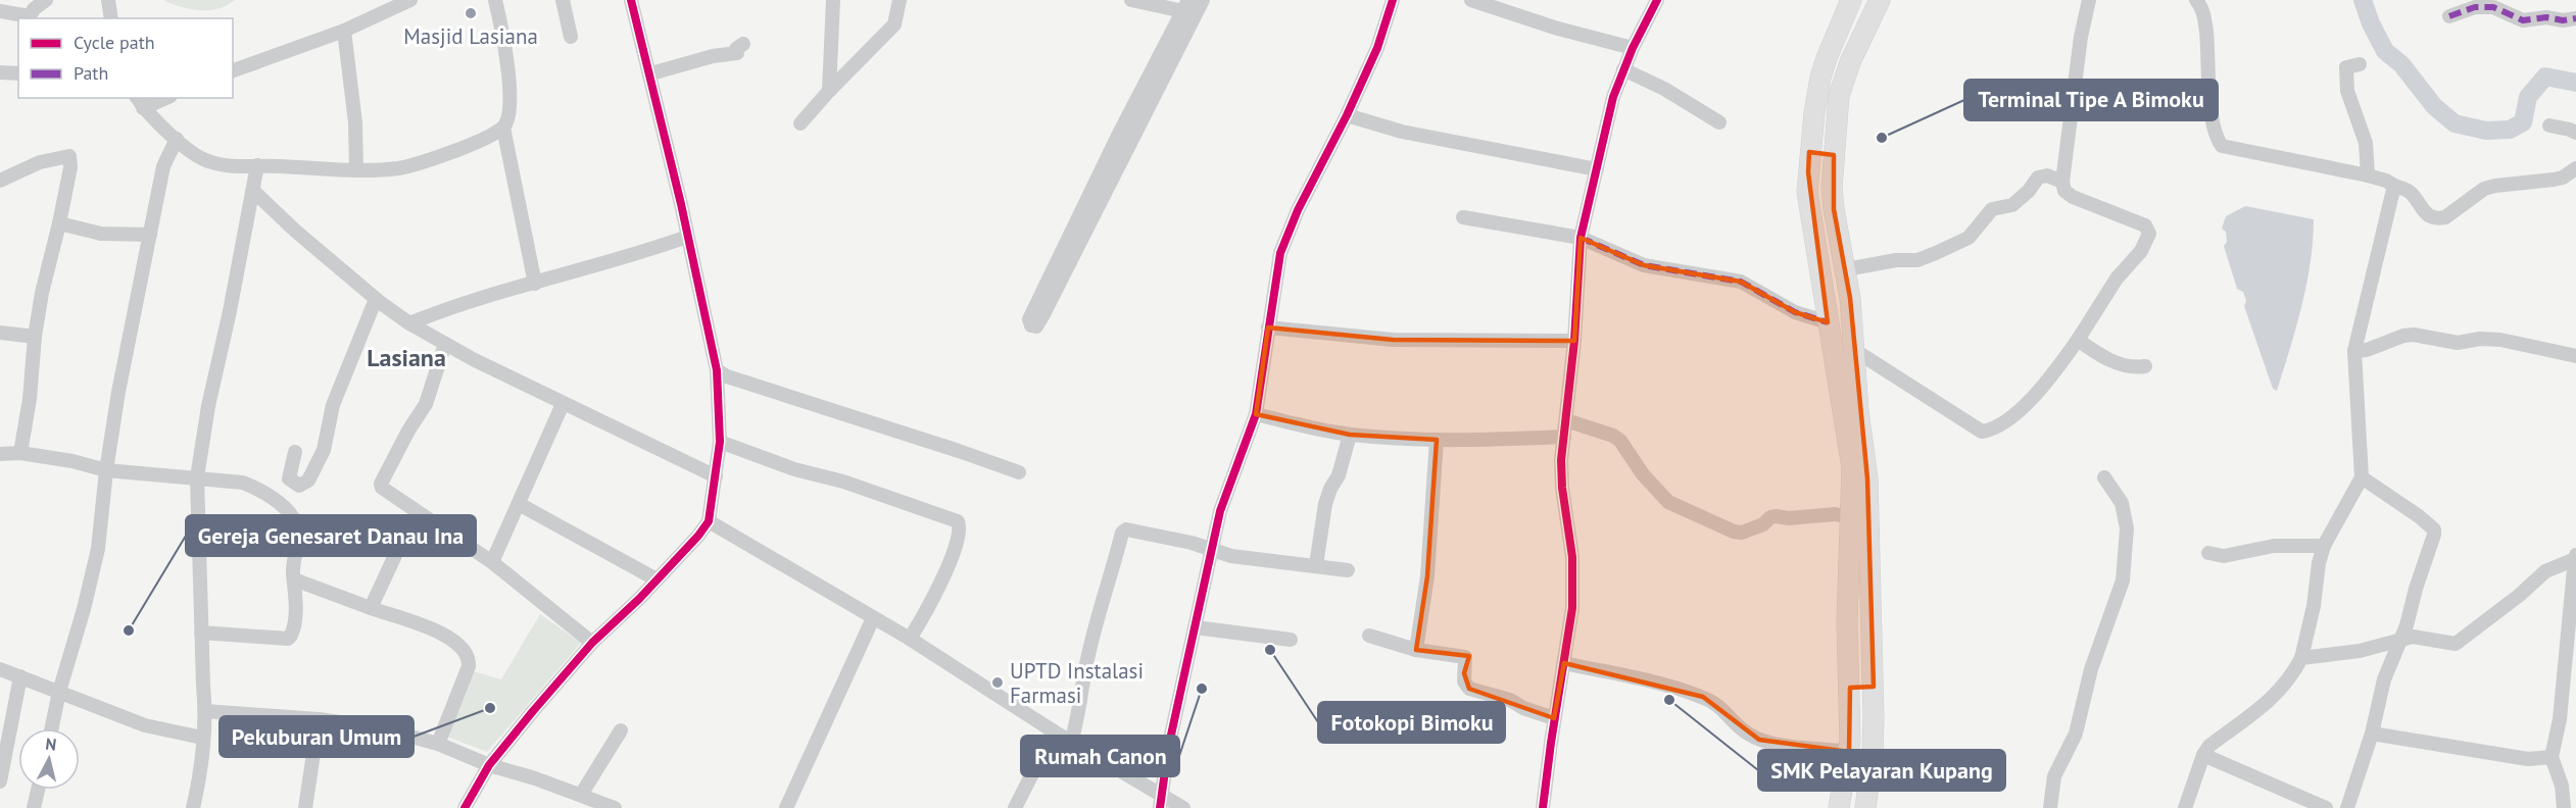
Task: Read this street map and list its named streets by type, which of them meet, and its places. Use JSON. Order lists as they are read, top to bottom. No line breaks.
{"districts":["Lasiana"],"places":["Masjid Lasiana","Terminal Tipe A Bimoku","Gereja Genesaret Danau Ina","Fotokopi Bimoku","UPTD Instalasi Farmasi","Rumah Canon","SMK Pelayaran Kupang","Pekuburan Umum"],"legend":["Cycle path","Path"],"north":"top"}
